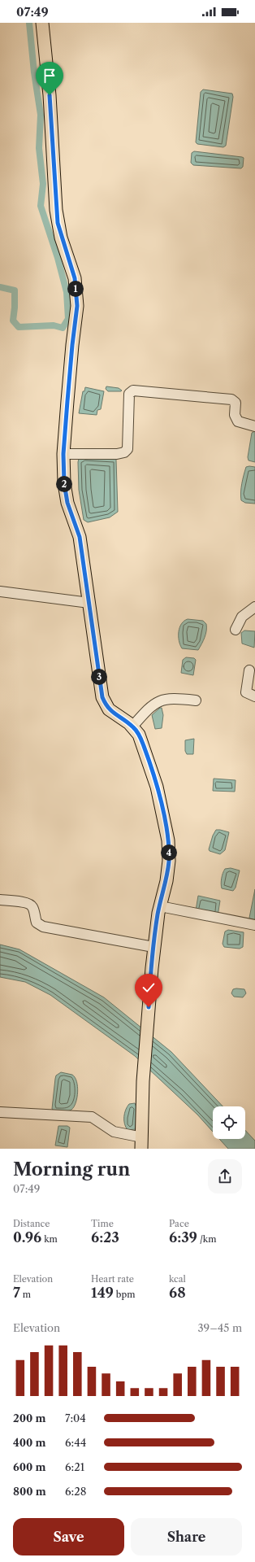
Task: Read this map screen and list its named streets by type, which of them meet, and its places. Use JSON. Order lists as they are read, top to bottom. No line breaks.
{"page":{"status":"07:49","pins":["1","2","3","4"],"heading":["Morning run","07:49"],"stats":[["Distance","0.96 km"],["Time","6:23"],["Pace","6:39 /km"],["Elevation","7 m"],["Heart rate","149 bpm"],["kcal","68"]],"chart":["Elevation","39–45 m"],"list":[{"name":"200 m","note":"7:04"},{"name":"400 m","note":"6:44"},{"name":"600 m","note":"6:21"},{"name":"800 m","note":"6:28"}],"buttons":["Save","Share"]}}
